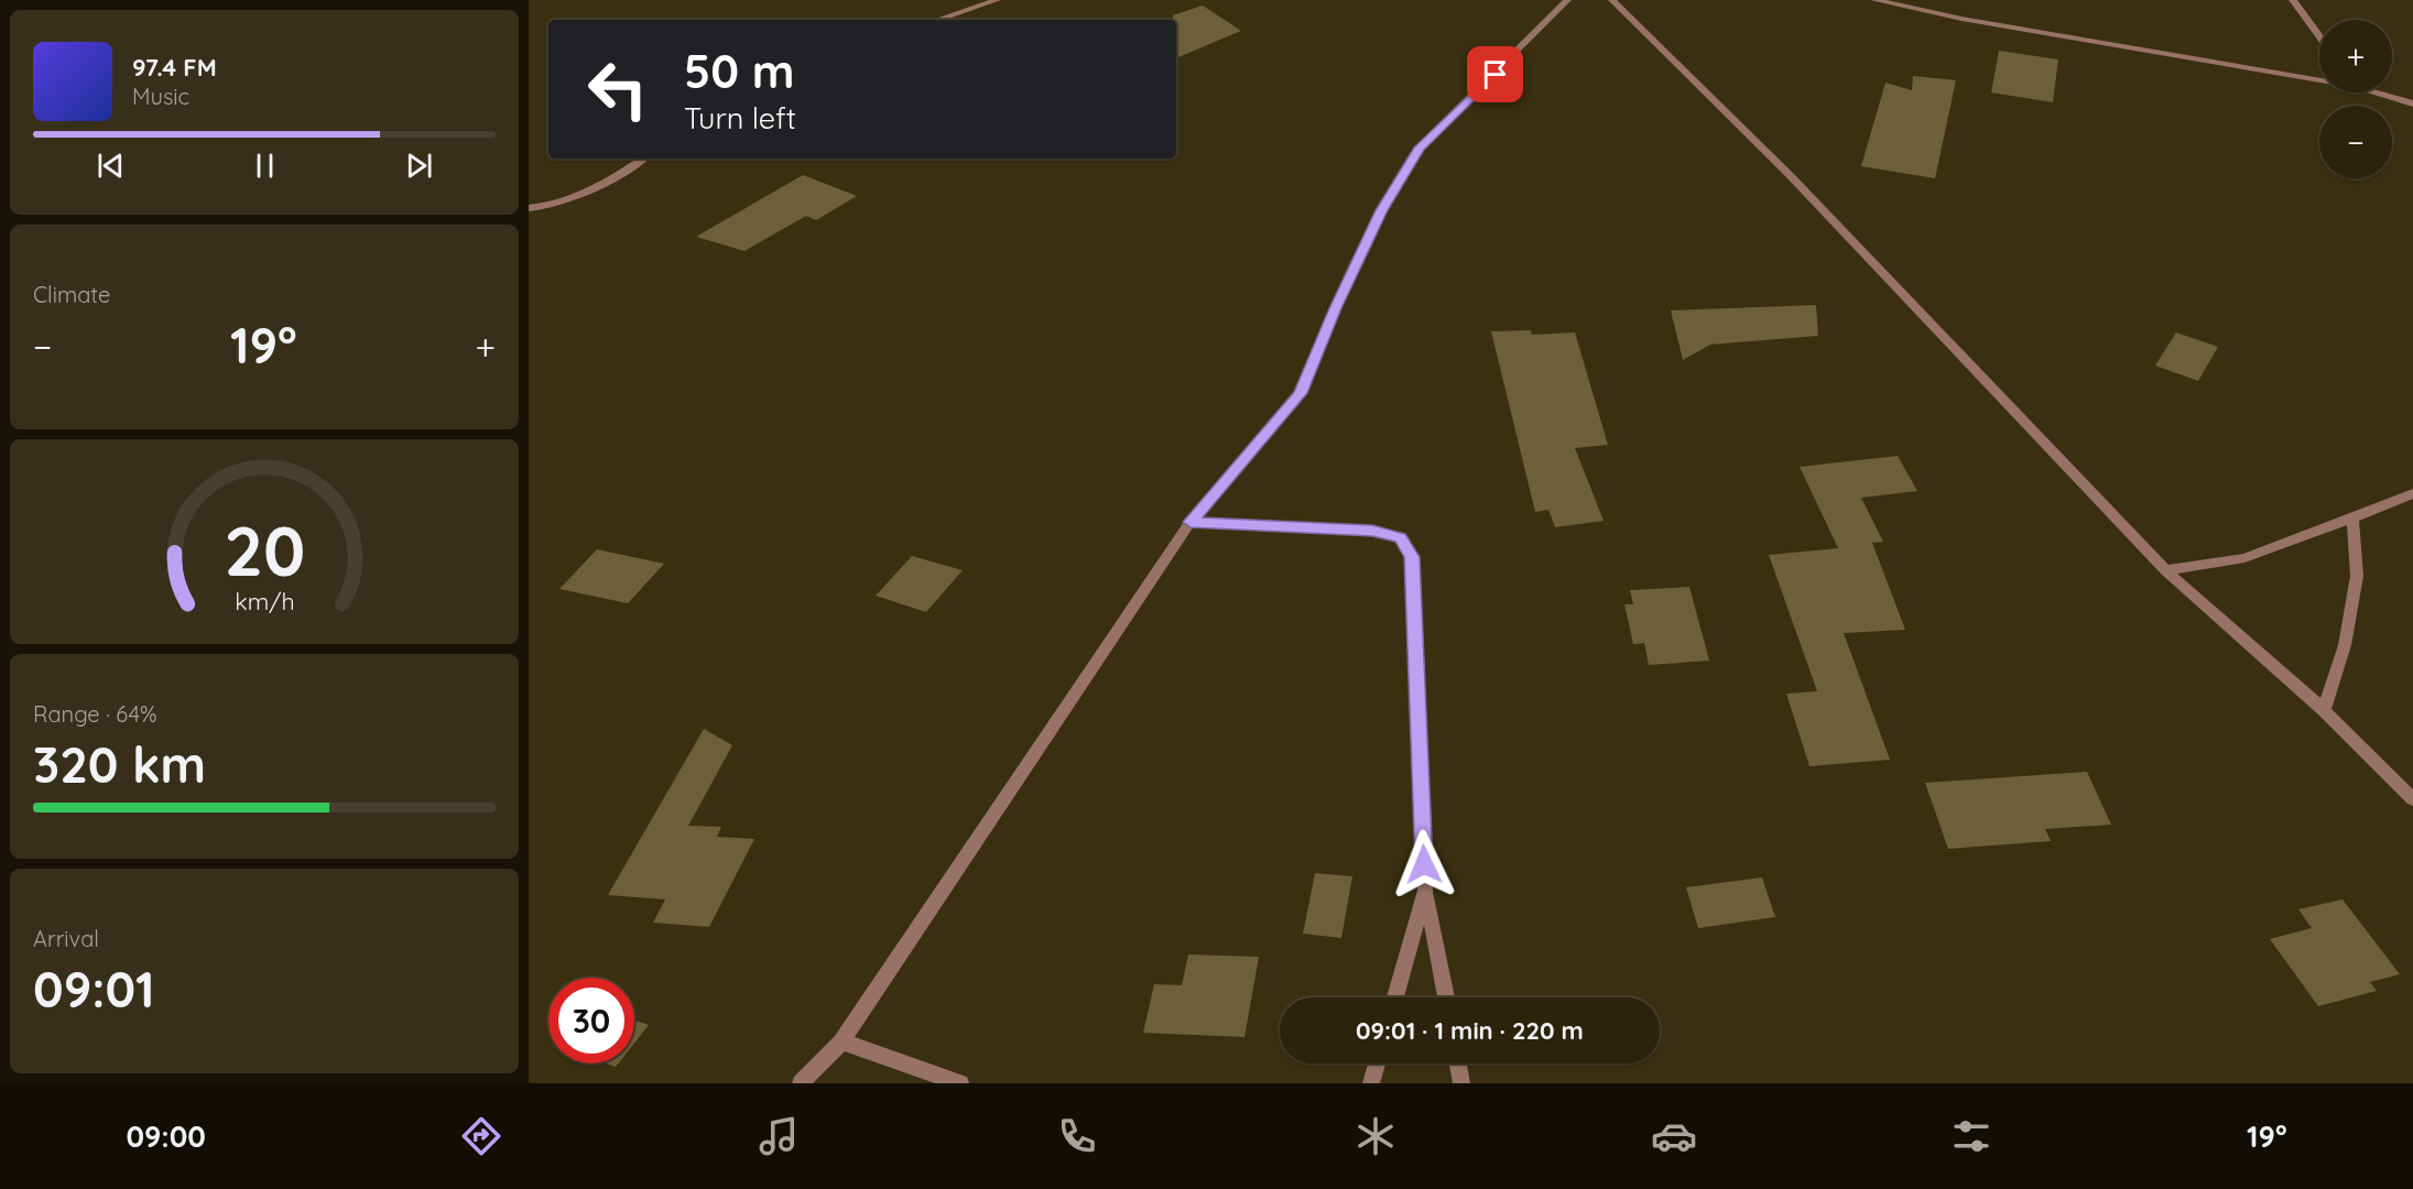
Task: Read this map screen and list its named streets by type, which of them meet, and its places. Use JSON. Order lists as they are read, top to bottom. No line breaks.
{"page":{"map_buttons":["+","−"],"turn":["50 m","Turn left"],"song":["97.4 FM","Music"],"tile":["Climate",["Range · 64%","320 km"],["Arrival","09:01"]],"heat":["−","19°","+"],"limit":"30","trip":"09:01 · 1 min · 220 m","tabs":["09:00","19°"],"gauge":["20","km/h"]}}
